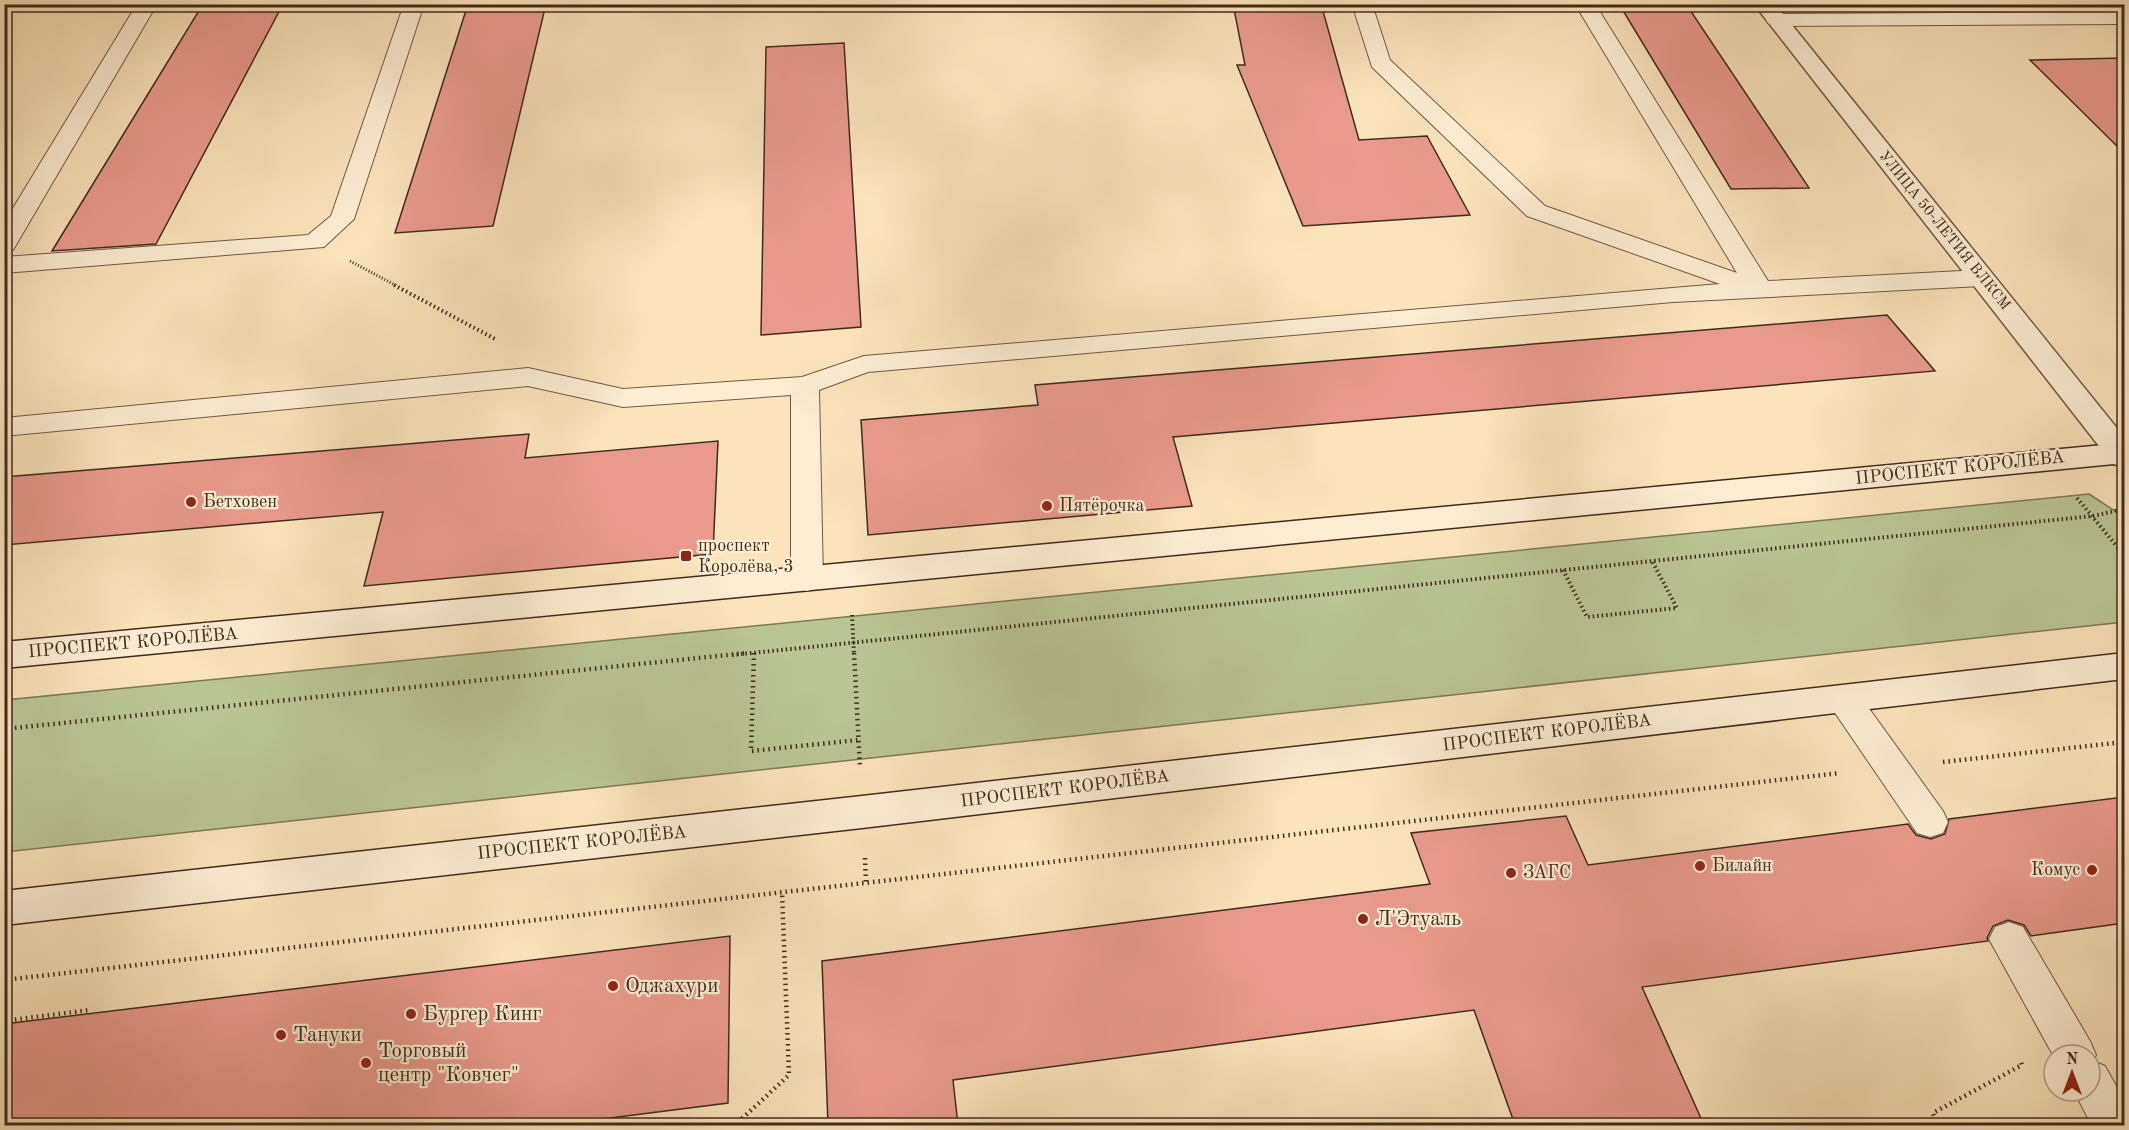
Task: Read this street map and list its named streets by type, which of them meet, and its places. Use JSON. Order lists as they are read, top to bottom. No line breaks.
{"streets":{"main road":["УЛИЦА 50-ЛЕТИЯ ВЛКСМ","ПРОСПЕКТ КОРОЛЁВА"]},"crossings":[["УЛИЦА 50-ЛЕТИЯ ВЛКСМ","ПРОСПЕКТ КОРОЛЁВА"]],"places":{"other":["Бетховен","Пятёрочка","Билайн","Комус","ЗАГС","Л'Этуаль","Оджахури","Бургер Кинг","Тануки","Торговый центр \"Ковчег\""],"transit":["проспект Королёва, 3"]},"north":"top"}
